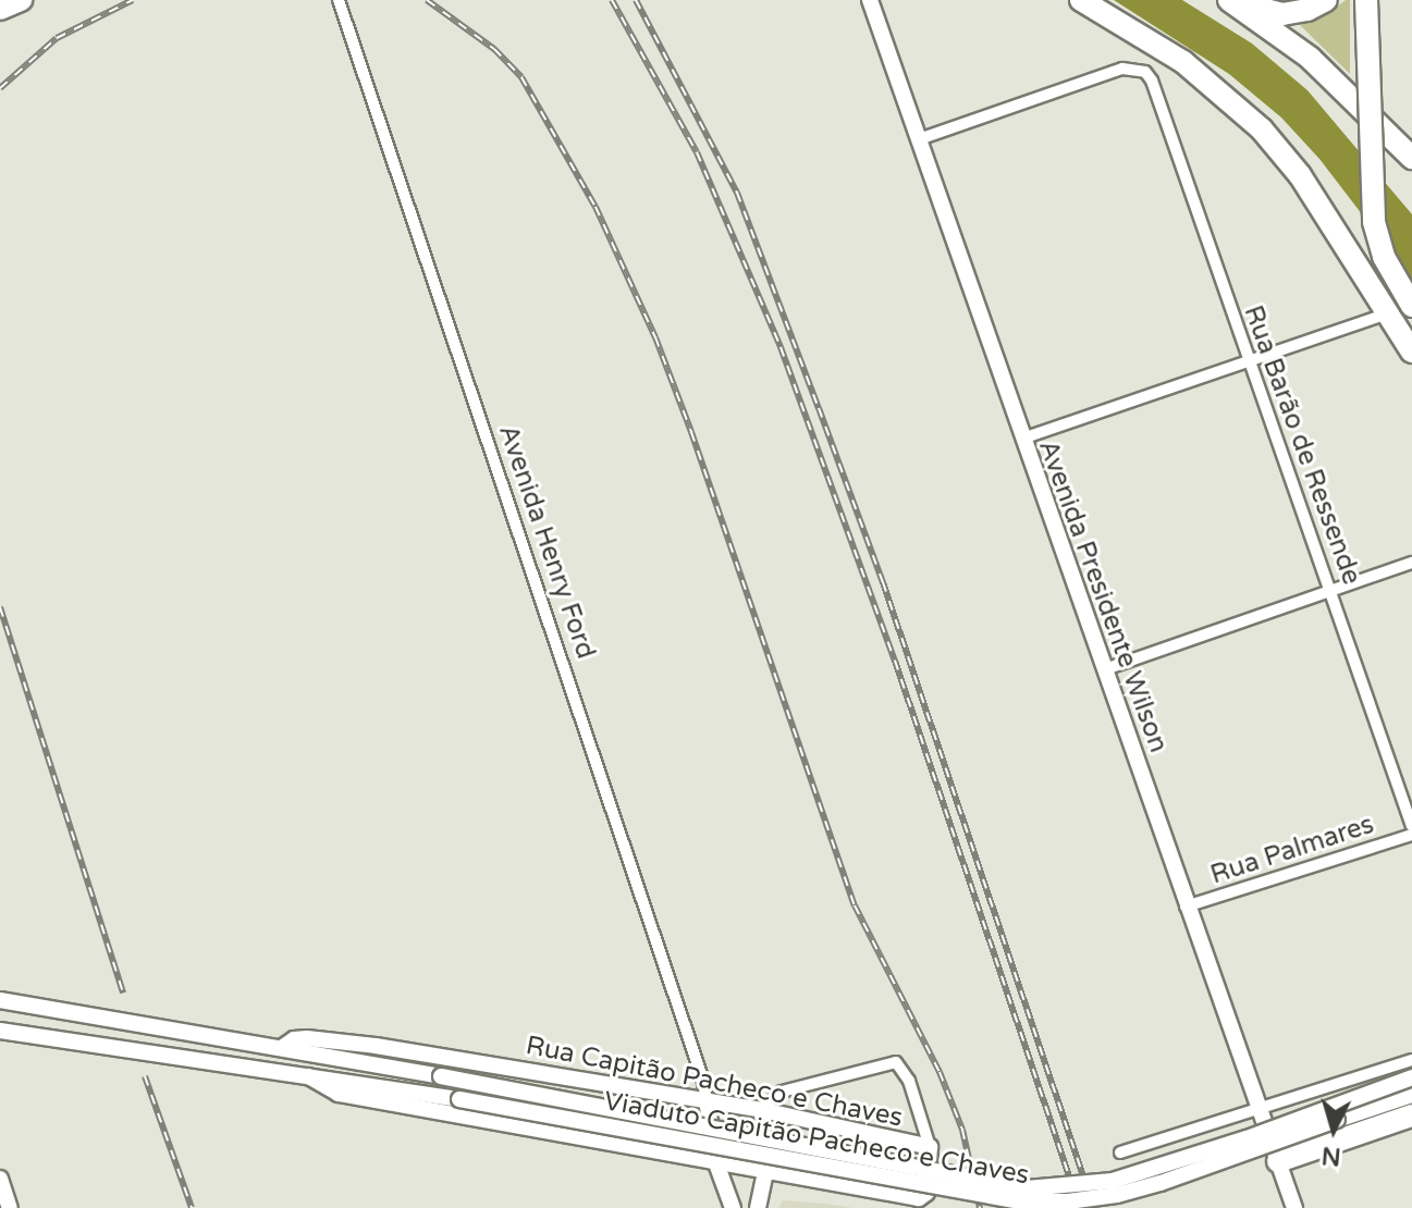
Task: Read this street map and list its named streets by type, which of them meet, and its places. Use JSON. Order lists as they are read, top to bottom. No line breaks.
{"streets":{"main road":["Avenida Presidente Wilson","Rua Capitão Pacheco e Chaves","Viaduto Capitão Pacheco e Chaves"],"street":["Rua Barão de Ressende","Avenida Henry Ford","Rua Palmares"]},"crossings":[["Rua Barão de Ressende","Avenida Presidente Wilson"],["Avenida Henry Ford","Rua Capitão Pacheco e Chaves"],["Avenida Presidente Wilson","Rua Palmares"],["Rua Capitão Pacheco e Chaves","Viaduto Capitão Pacheco e Chaves"]],"north":"bottom"}
